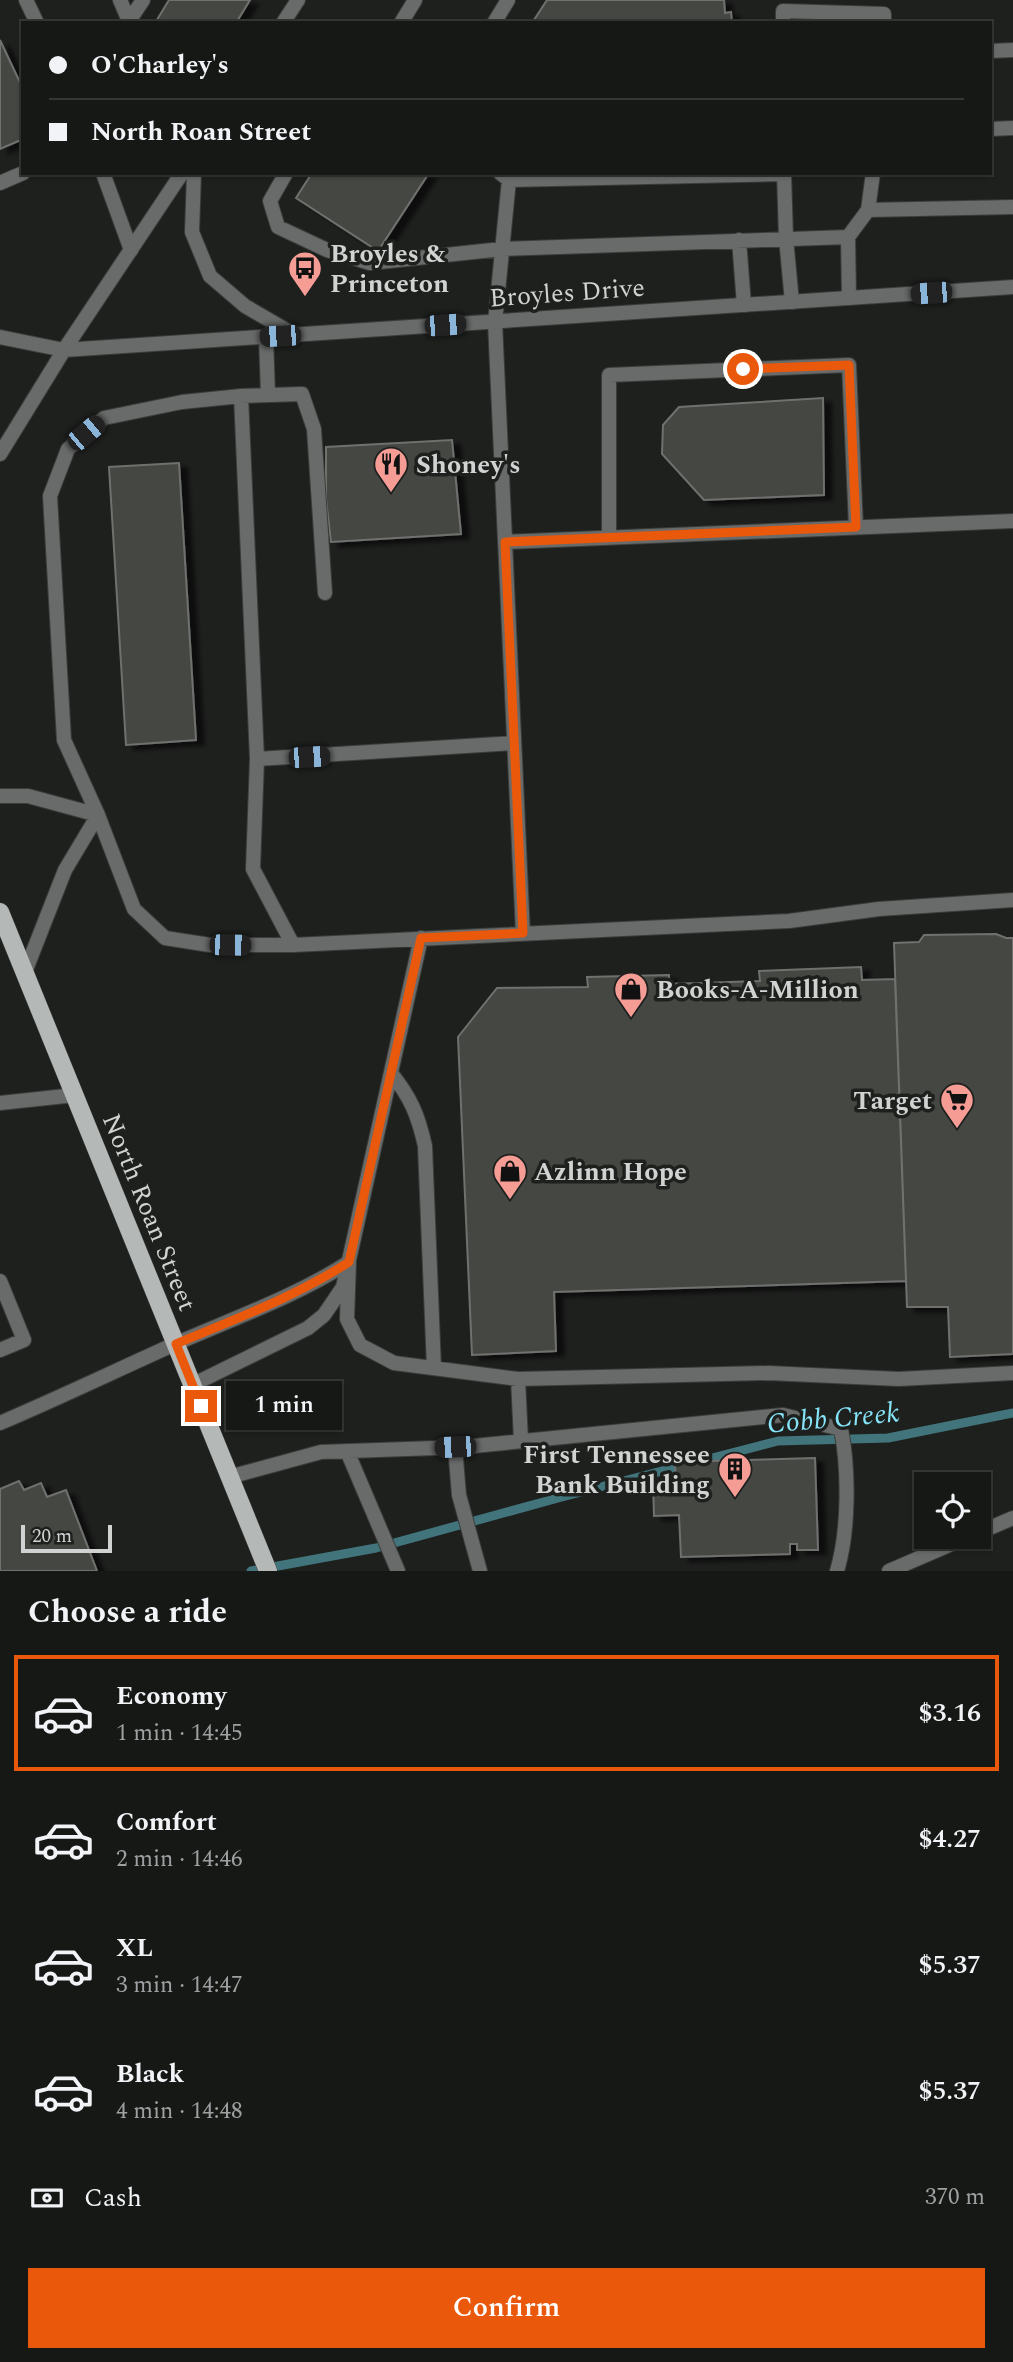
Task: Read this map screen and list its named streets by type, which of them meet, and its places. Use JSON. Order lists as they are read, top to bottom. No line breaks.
{"streets":{"main road":["North Roan Street"],"street":["Broyles Drive"]},"water":["Cobb Creek"],"places":{"bus stop":["Broyles & Princeton"],"restaurant":["Shoney's"],"shop":["Books-A-Million","Azlinn Hope"],"supermarket":["Target"],"building":["First Tennessee Bank Building"]},"scale_bar":"20 m","page":{"banner":["O'Charley's","North Roan Street"],"bubble":"1 min","scale":"20 m","heading":"Choose a ride","list":[{"name":"Economy","note":"1 min · 14:45","value":"$3.16"},{"name":"Comfort","note":"2 min · 14:46","value":"$4.27"},{"name":"XL","note":"3 min · 14:47","value":"$5.37"},{"name":"Black","note":"4 min · 14:48","value":"$5.37"}],"pay":["Cash","370 m"],"buttons":"Confirm"}}
